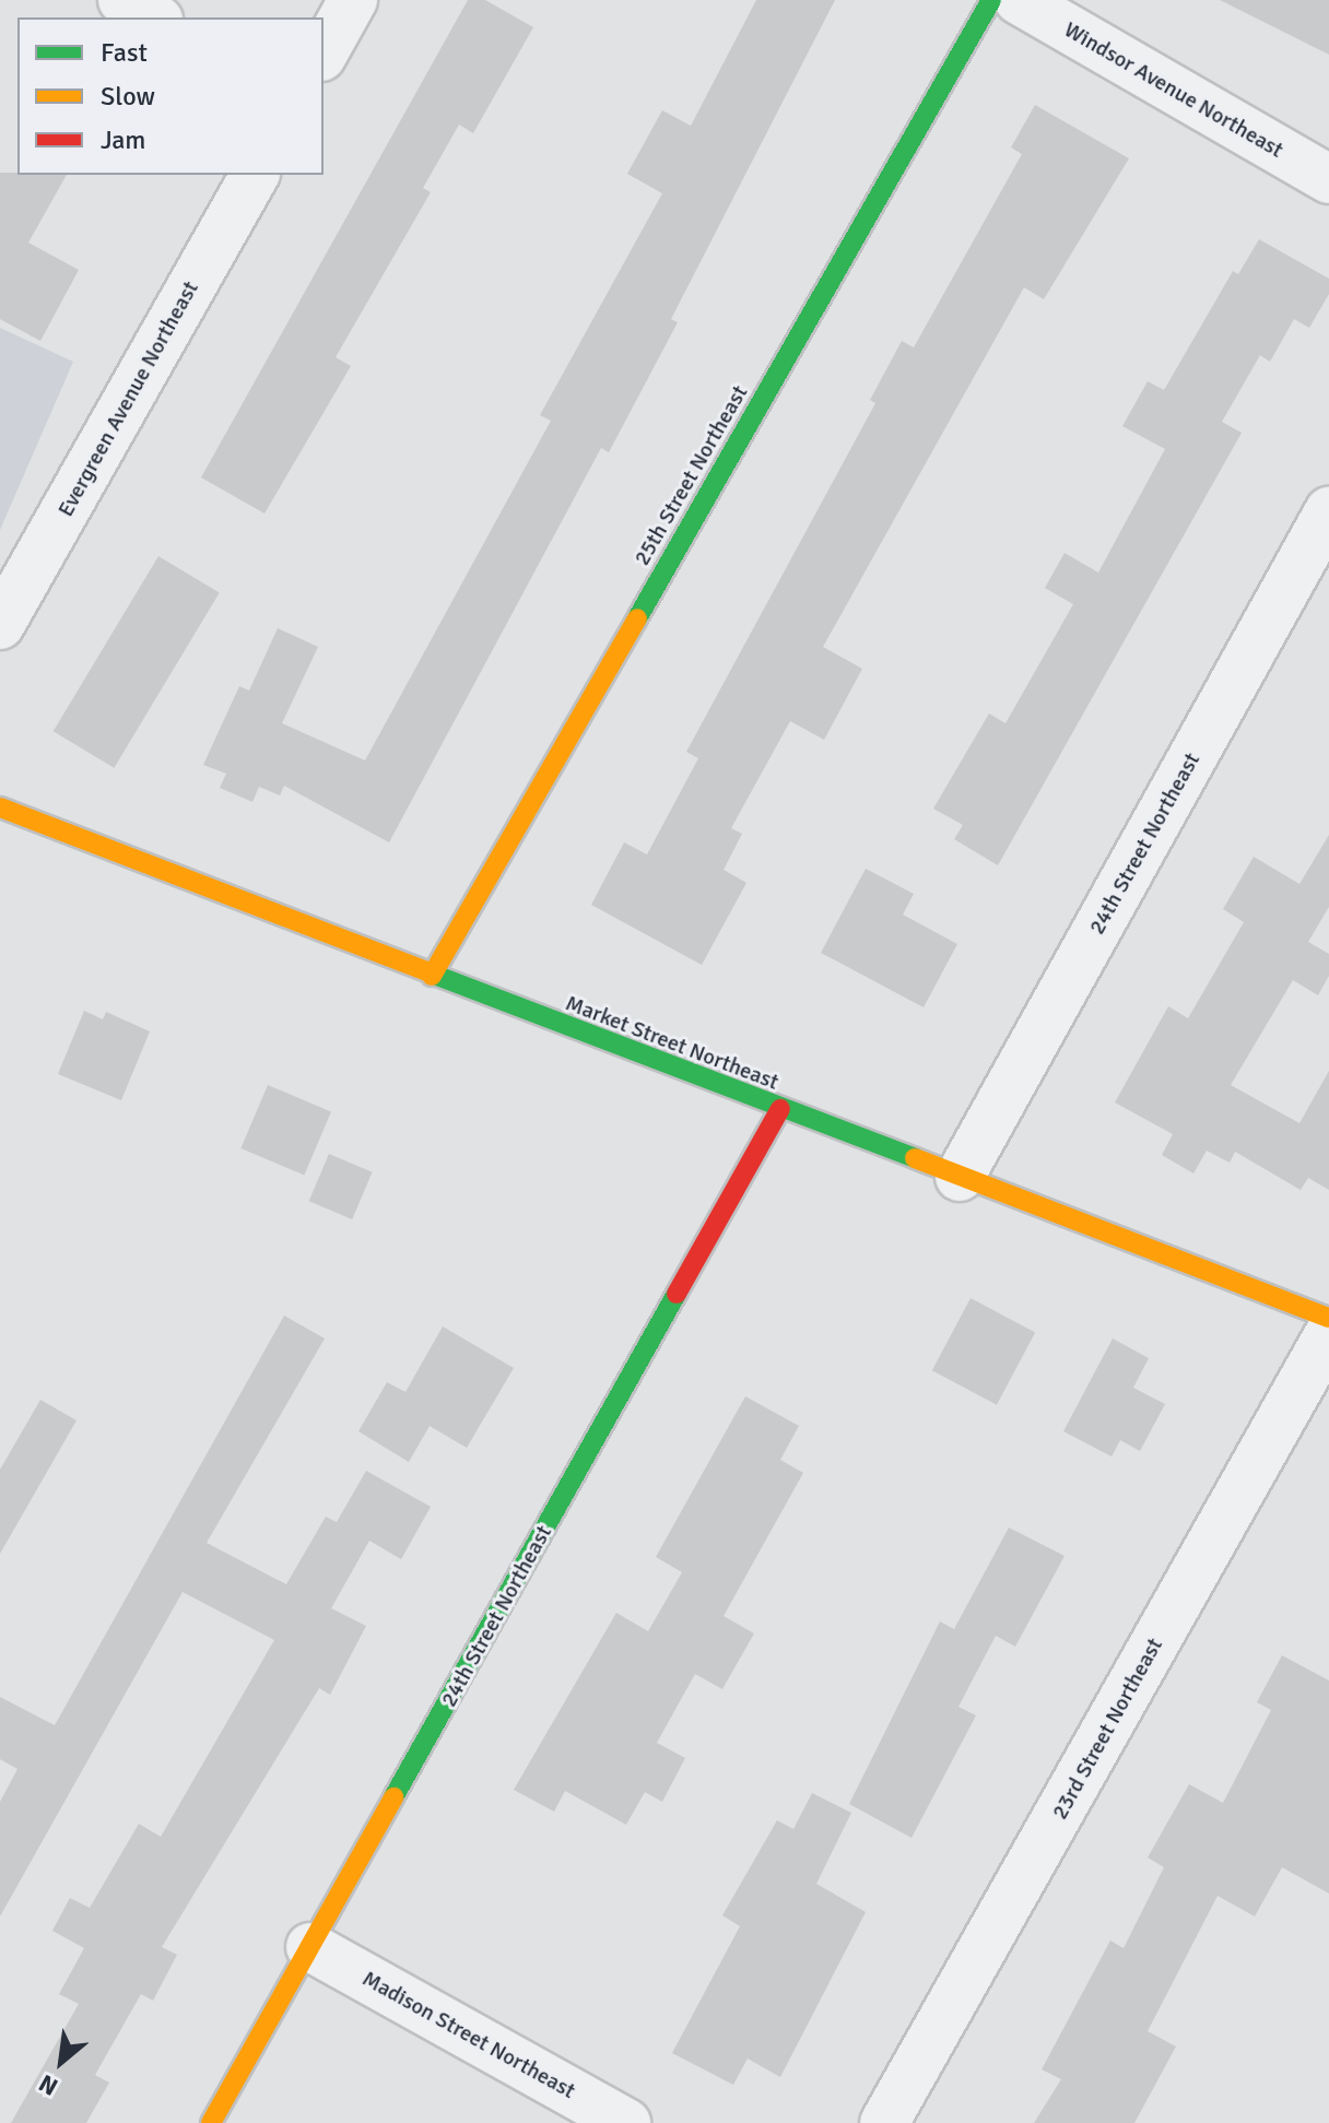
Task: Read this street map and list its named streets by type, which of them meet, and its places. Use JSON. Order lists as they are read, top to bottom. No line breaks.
{"streets":{"street":["Windsor Avenue Northeast","Evergreen Avenue Northeast","25th Street Northeast","24th Street Northeast","Market Street Northeast","23rd Street Northeast","Madison Street Northeast"]},"crossings":[["25th Street Northeast","Market Street Northeast"],["24th Street Northeast","Market Street Northeast"],["24th Street Northeast","Madison Street Northeast"]],"legend":["Fast","Slow","Jam"],"north":"bottom left"}
